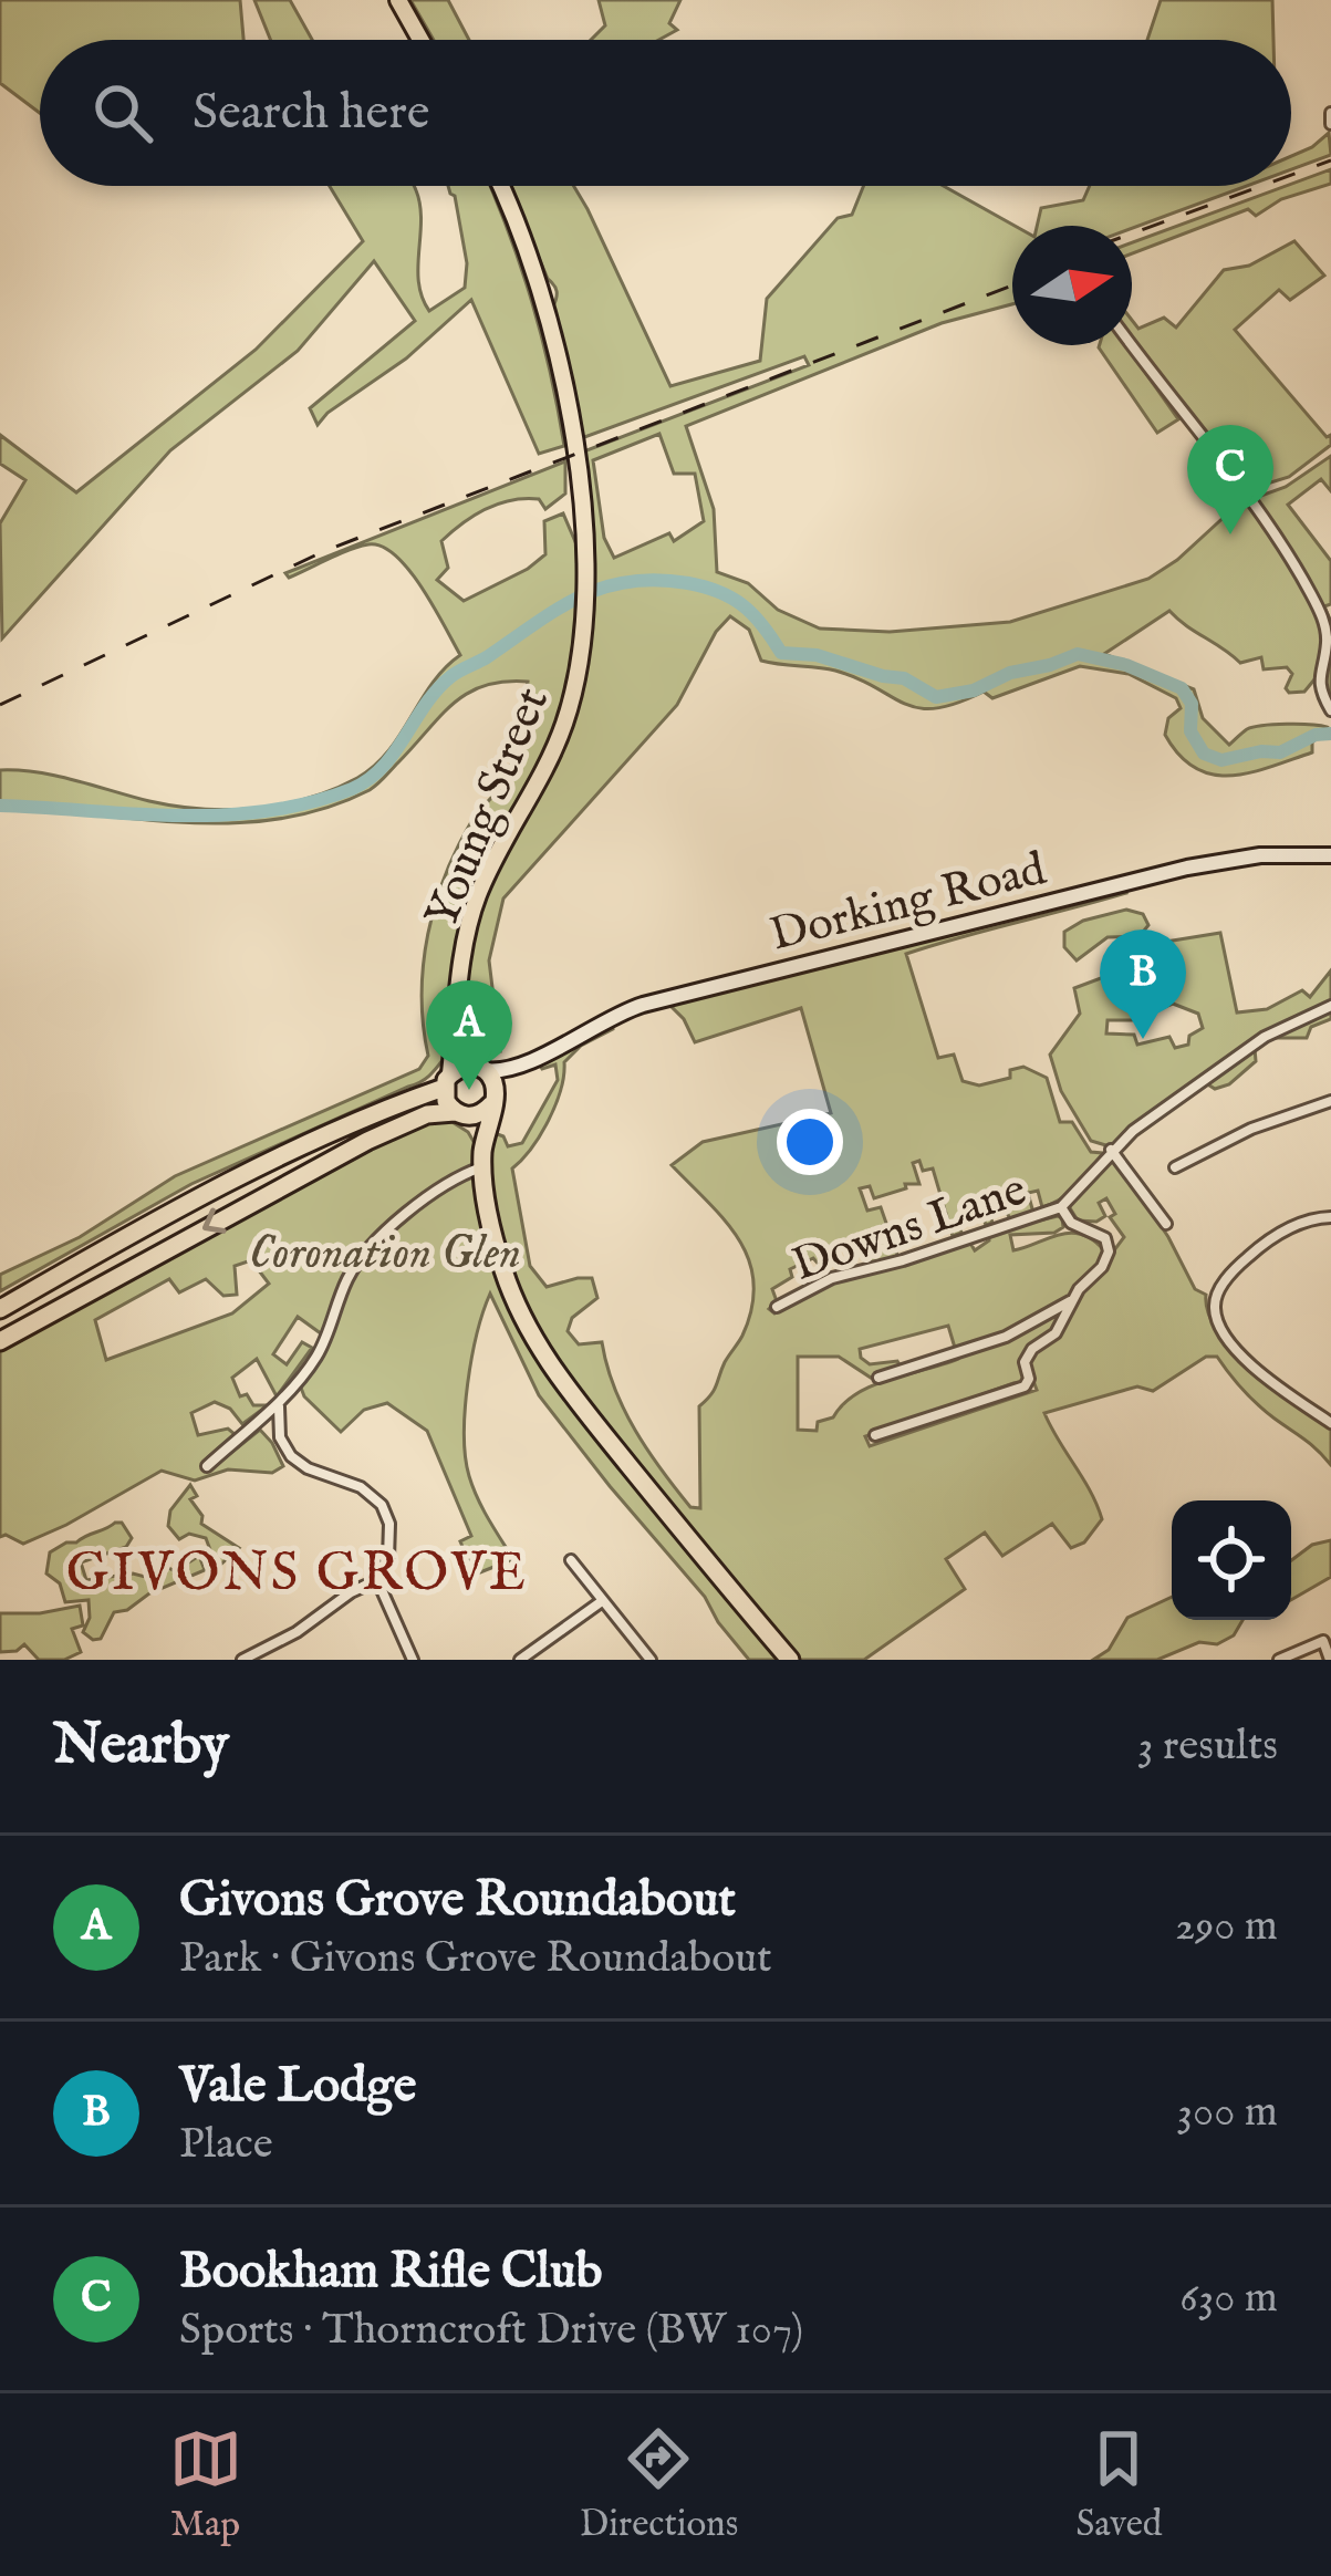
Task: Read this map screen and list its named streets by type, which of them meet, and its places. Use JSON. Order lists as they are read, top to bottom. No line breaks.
{"streets":{"main road":["Young Street","Dorking Road"],"street":["Downs Lane"]},"crossings":[["Young Street","Dorking Road"]],"districts":["GIVONS GROVE"],"parks":["Coronation Glen"],"north":"right","page":{"search":"Search here","pins":["C","B","A"],"heading":["Nearby","3 results"],"list":[{"mark":"A","name":"Givons Grove Roundabout","note":"Park · Givons Grove Roundabout","value":"290 m"},{"mark":"B","name":"Vale Lodge","note":"Place","value":"300 m"},{"mark":"C","name":"Bookham Rifle Club","note":"Sports · Thorncroft Drive (BW 107)","value":"630 m"}],"nav":["Map","Directions","Saved"]}}
